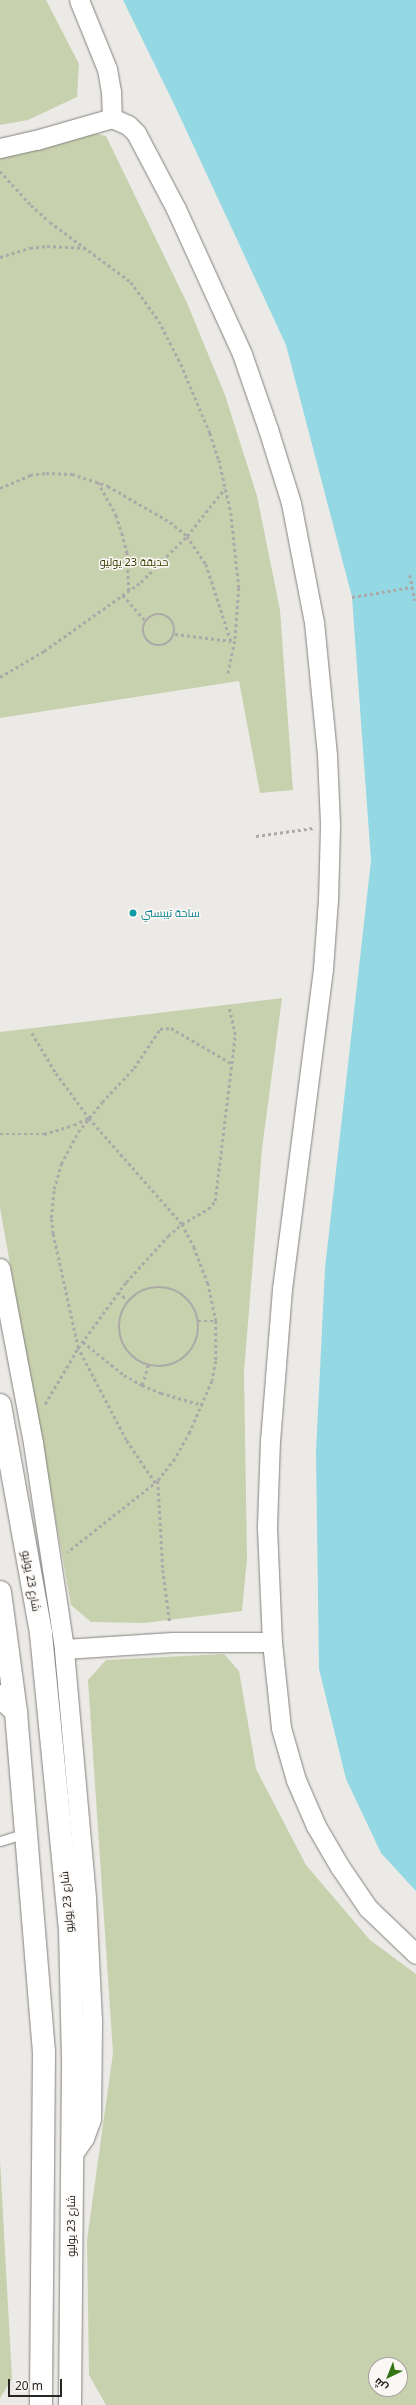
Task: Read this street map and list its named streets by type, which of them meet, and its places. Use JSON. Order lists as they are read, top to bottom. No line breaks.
{"streets":{"main road":["شارع 23 يوليو"]},"parks":["حديقة 23 يوليو"],"places":["ساحة تيبستي"],"scale_bar":"20 m","north":"bottom left"}
